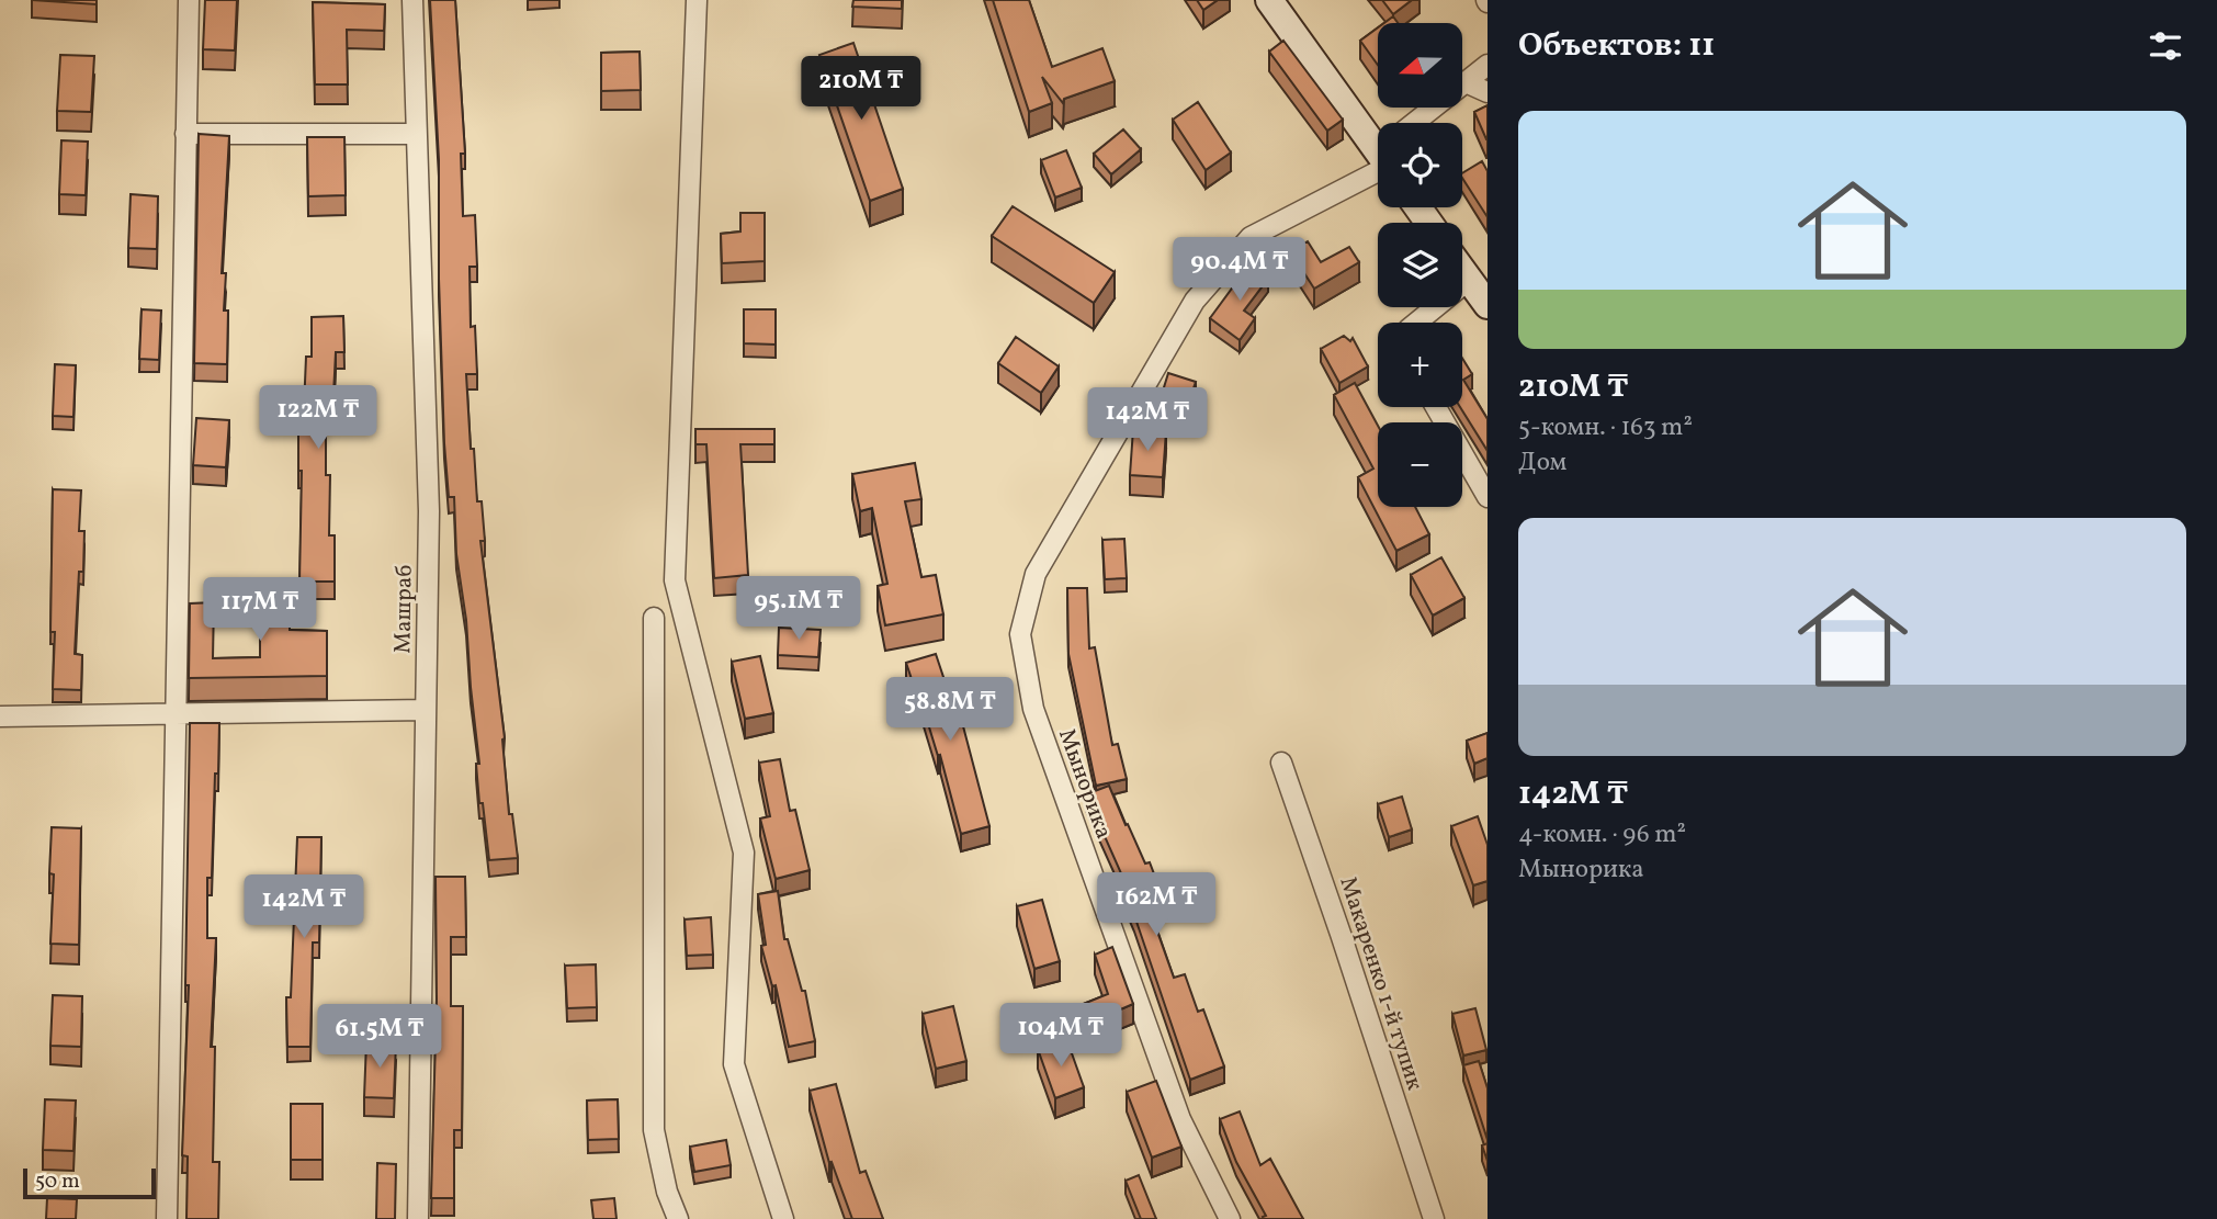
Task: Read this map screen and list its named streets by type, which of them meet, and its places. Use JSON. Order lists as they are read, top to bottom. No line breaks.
{"streets":{"street":["Машраб","Мынорика","Макаренко 1-й тупик"]},"scale_bar":"50 m","north":"left","page":{"heading":"Объектов: 11","map_buttons":["+","−"],"price":["210M ₸","90.4M ₸","122M ₸","142M ₸","95.1M ₸","117M ₸","58.8M ₸","162M ₸","142M ₸","104M ₸","61.5M ₸"],"list":[{"name":"210M ₸","note":"5-комн. · 163 m² · Дом"},{"name":"142M ₸","note":"4-комн. · 96 m² · Мынорика"}],"scale":"50 m"}}
